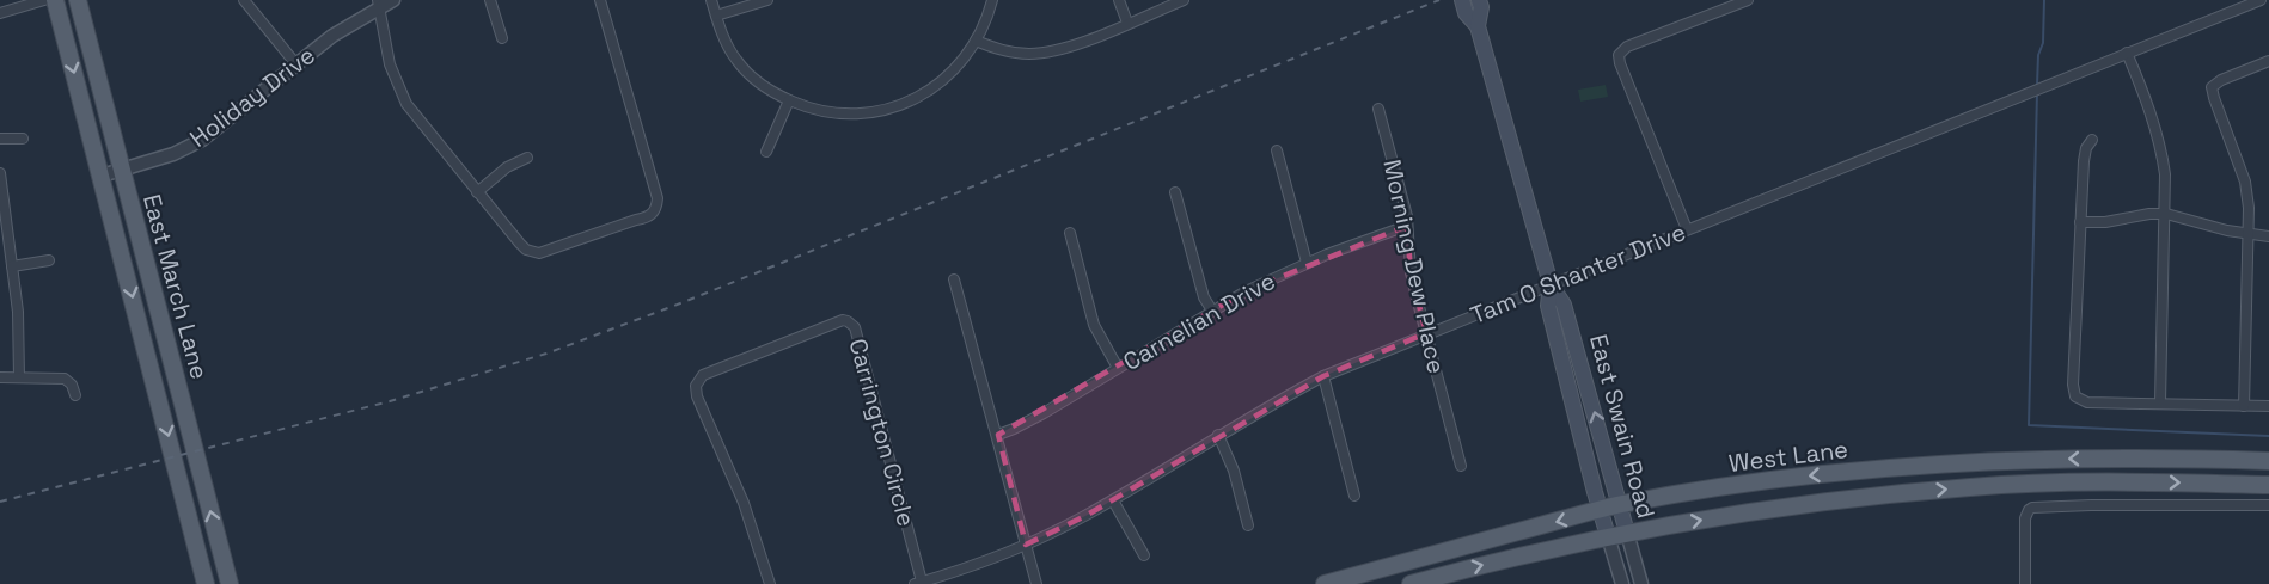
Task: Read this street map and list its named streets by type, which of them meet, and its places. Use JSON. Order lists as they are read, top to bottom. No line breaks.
{"streets":{"main road":["East March Lane","East Swain Road","West Lane"],"street":["Holiday Drive","Morning Dew Place","Tam O Shanter Drive","Carnelian Drive","Carrington Circle"]},"crossings":[["Holiday Drive","East March Lane"],["Morning Dew Place","Tam O Shanter Drive"],["Morning Dew Place","Carnelian Drive"],["Tam O Shanter Drive","East Swain Road"],["Tam O Shanter Drive","Carrington Circle"],["East Swain Road","West Lane"]]}
